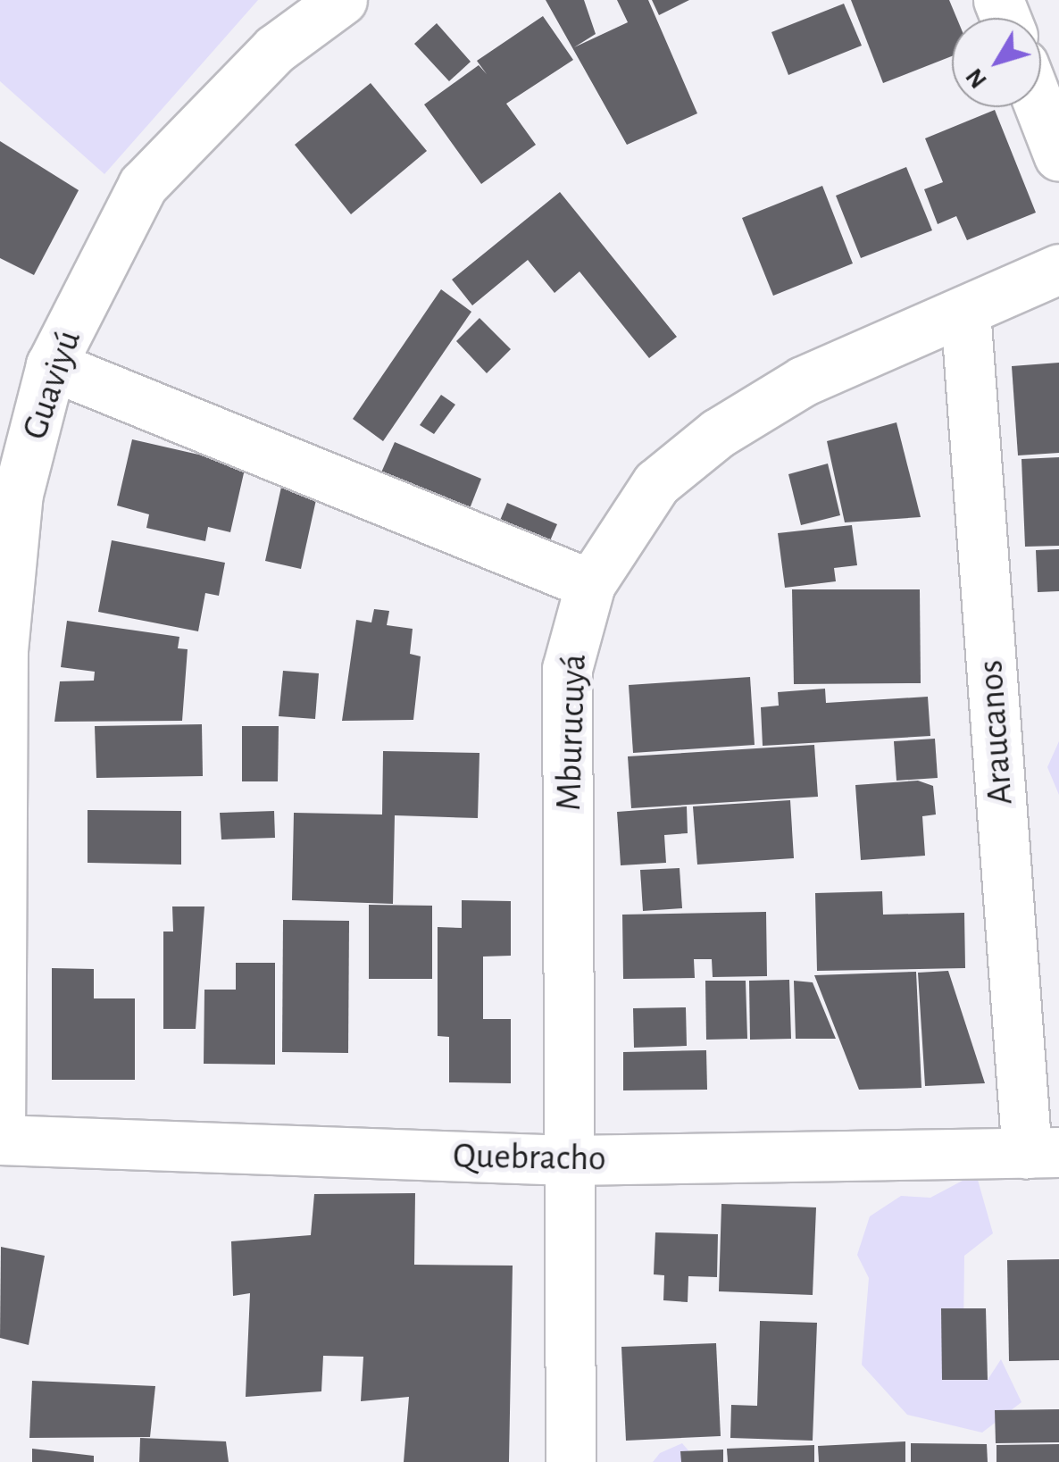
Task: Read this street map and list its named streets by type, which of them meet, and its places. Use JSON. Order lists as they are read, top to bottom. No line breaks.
{"streets":{"street":["Guaviyú","Mburucuyá","Araucanos","Quebracho"]},"crossings":[["Guaviyú","Quebracho"],["Mburucuyá","Araucanos"],["Mburucuyá","Quebracho"],["Araucanos","Quebracho"]],"north":"bottom left"}
